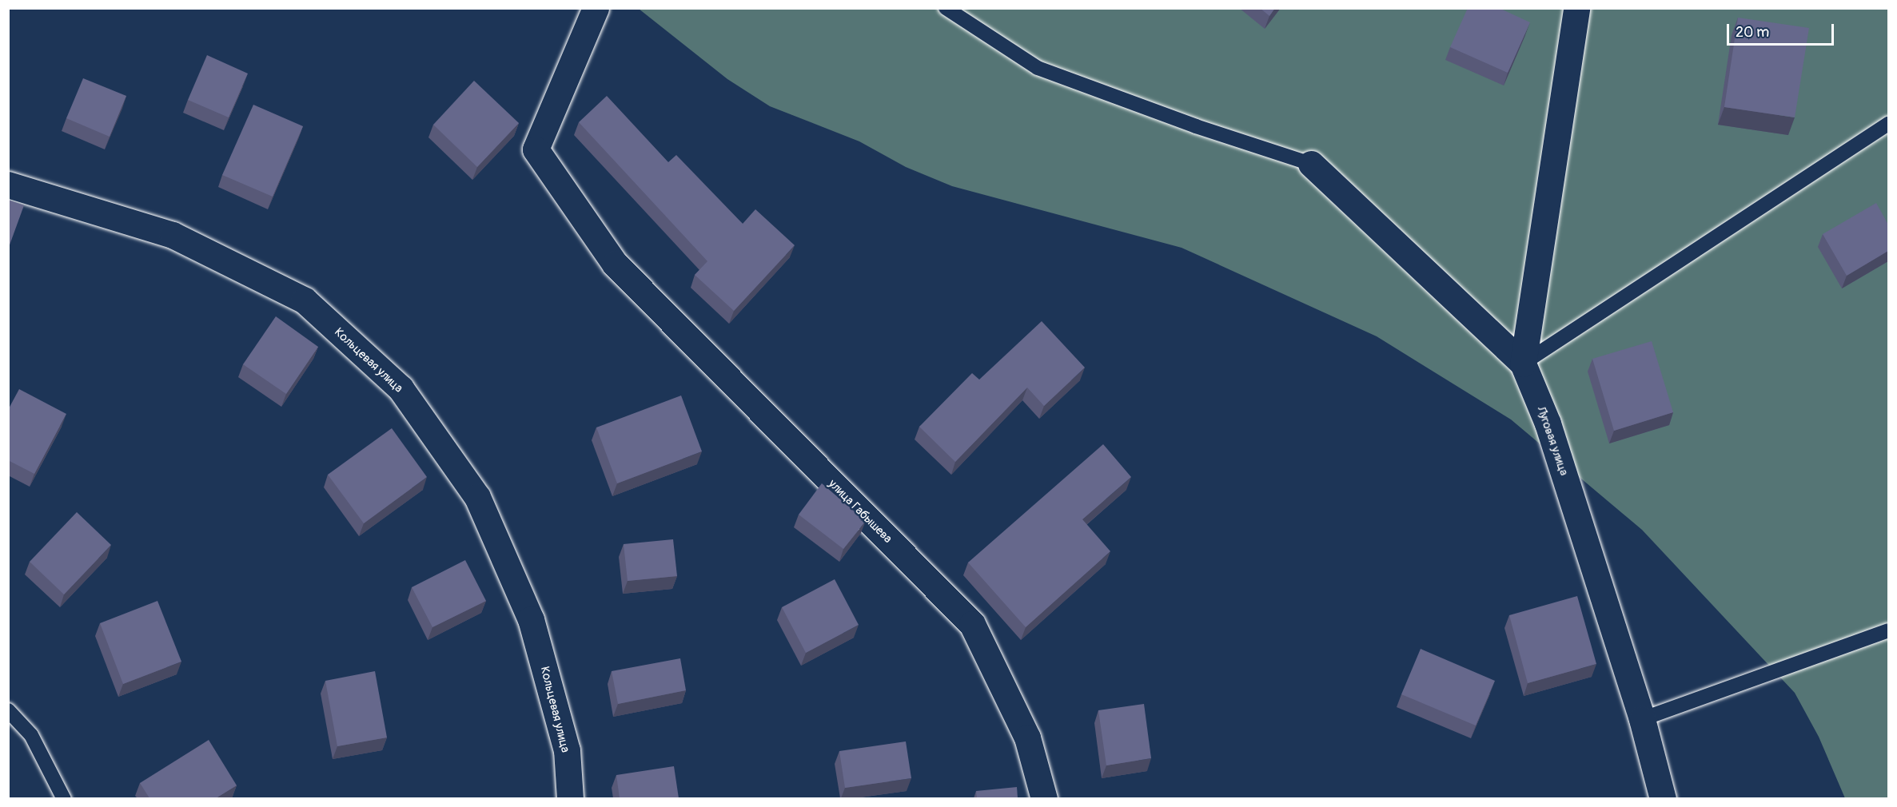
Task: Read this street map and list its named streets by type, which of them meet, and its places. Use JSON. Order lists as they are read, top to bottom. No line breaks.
{"streets":{"street":["Кольцевая улица","Луговая улица","улица Габышева"]},"scale_bar":"20 m"}
